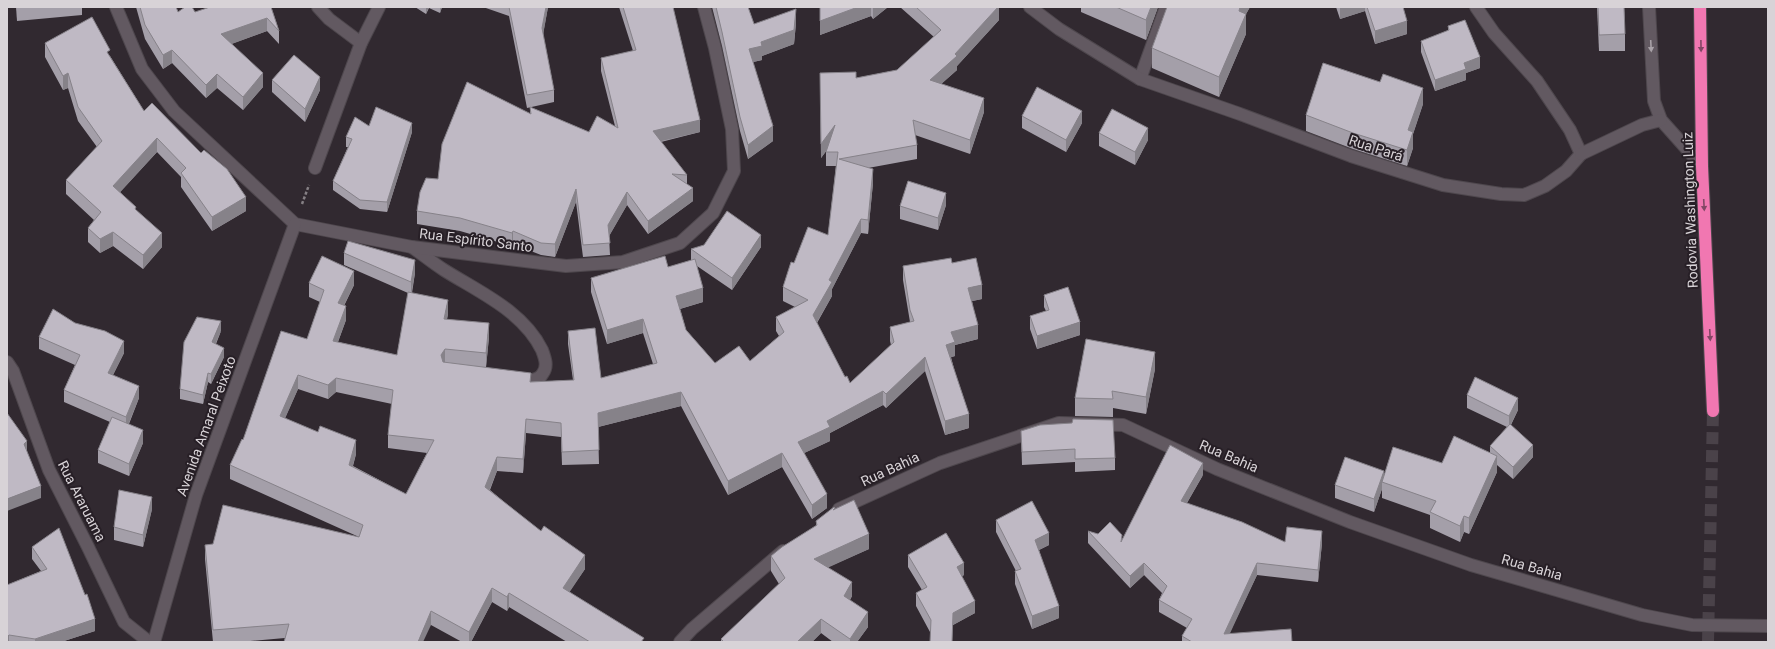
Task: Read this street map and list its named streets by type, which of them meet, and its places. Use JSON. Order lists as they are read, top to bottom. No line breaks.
{"streets":{"highway":["Rodovia Washington Luiz"],"street":["Rua Pará","Rua Espírito Santo","Avenida Amaral Peixoto","Rua Bahia","Rua Araruama"]},"crossings":[["Rua Espírito Santo","Avenida Amaral Peixoto"]],"one_way":["Rodovia Washington Luiz"]}
